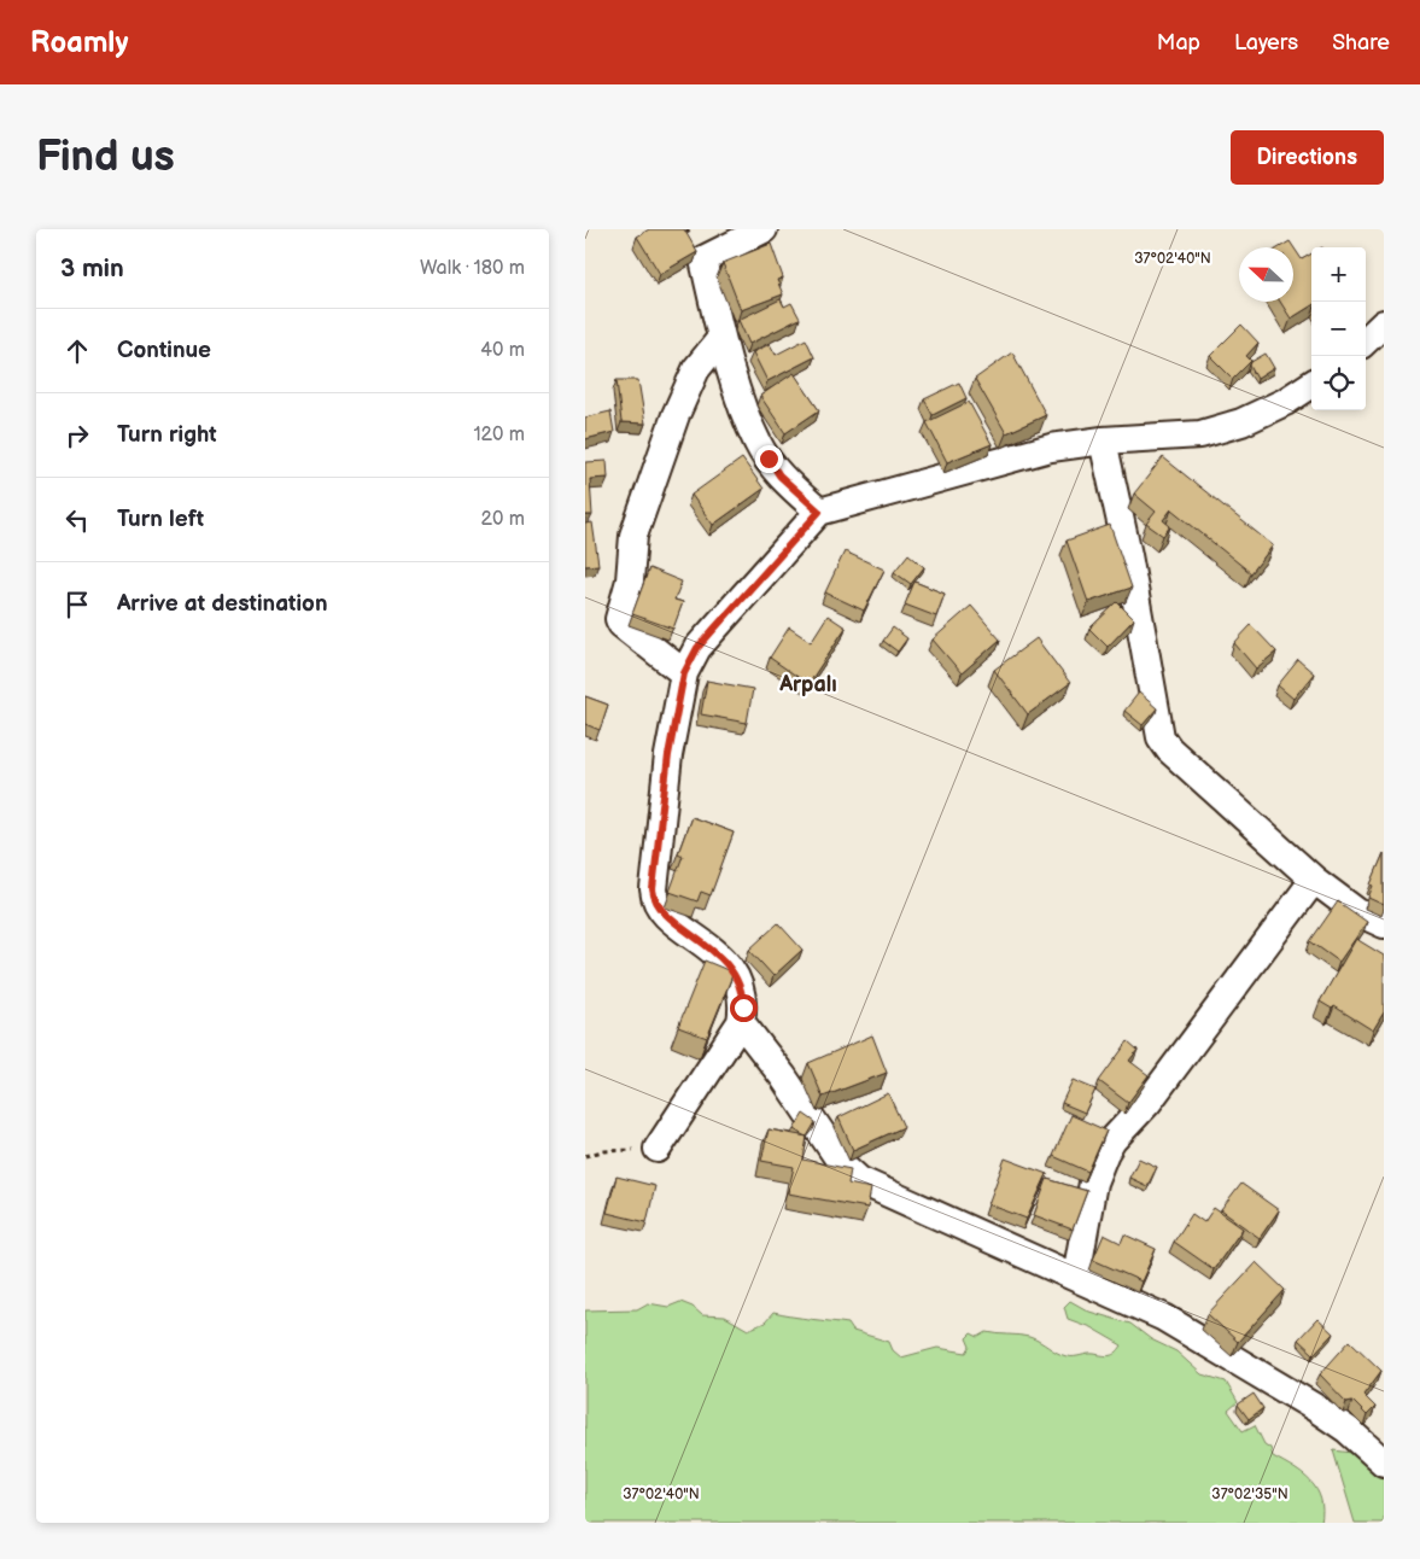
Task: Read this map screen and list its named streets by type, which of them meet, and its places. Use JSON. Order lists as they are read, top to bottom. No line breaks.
{"districts":["Arpalı"],"north":"left","page":{"header":"Roamly","nav":["Map","Layers","Share"],"buttons":"Directions","title":"Find us","heading":["3 min","Walk · 180 m"],"map_buttons":["+","−"],"list":[["Continue","40 m"],["Turn right","120 m"],["Turn left","20 m"],"Arrive at destination"]},"coordinates":["37°02'40\"N","37°02'35\"N"]}
